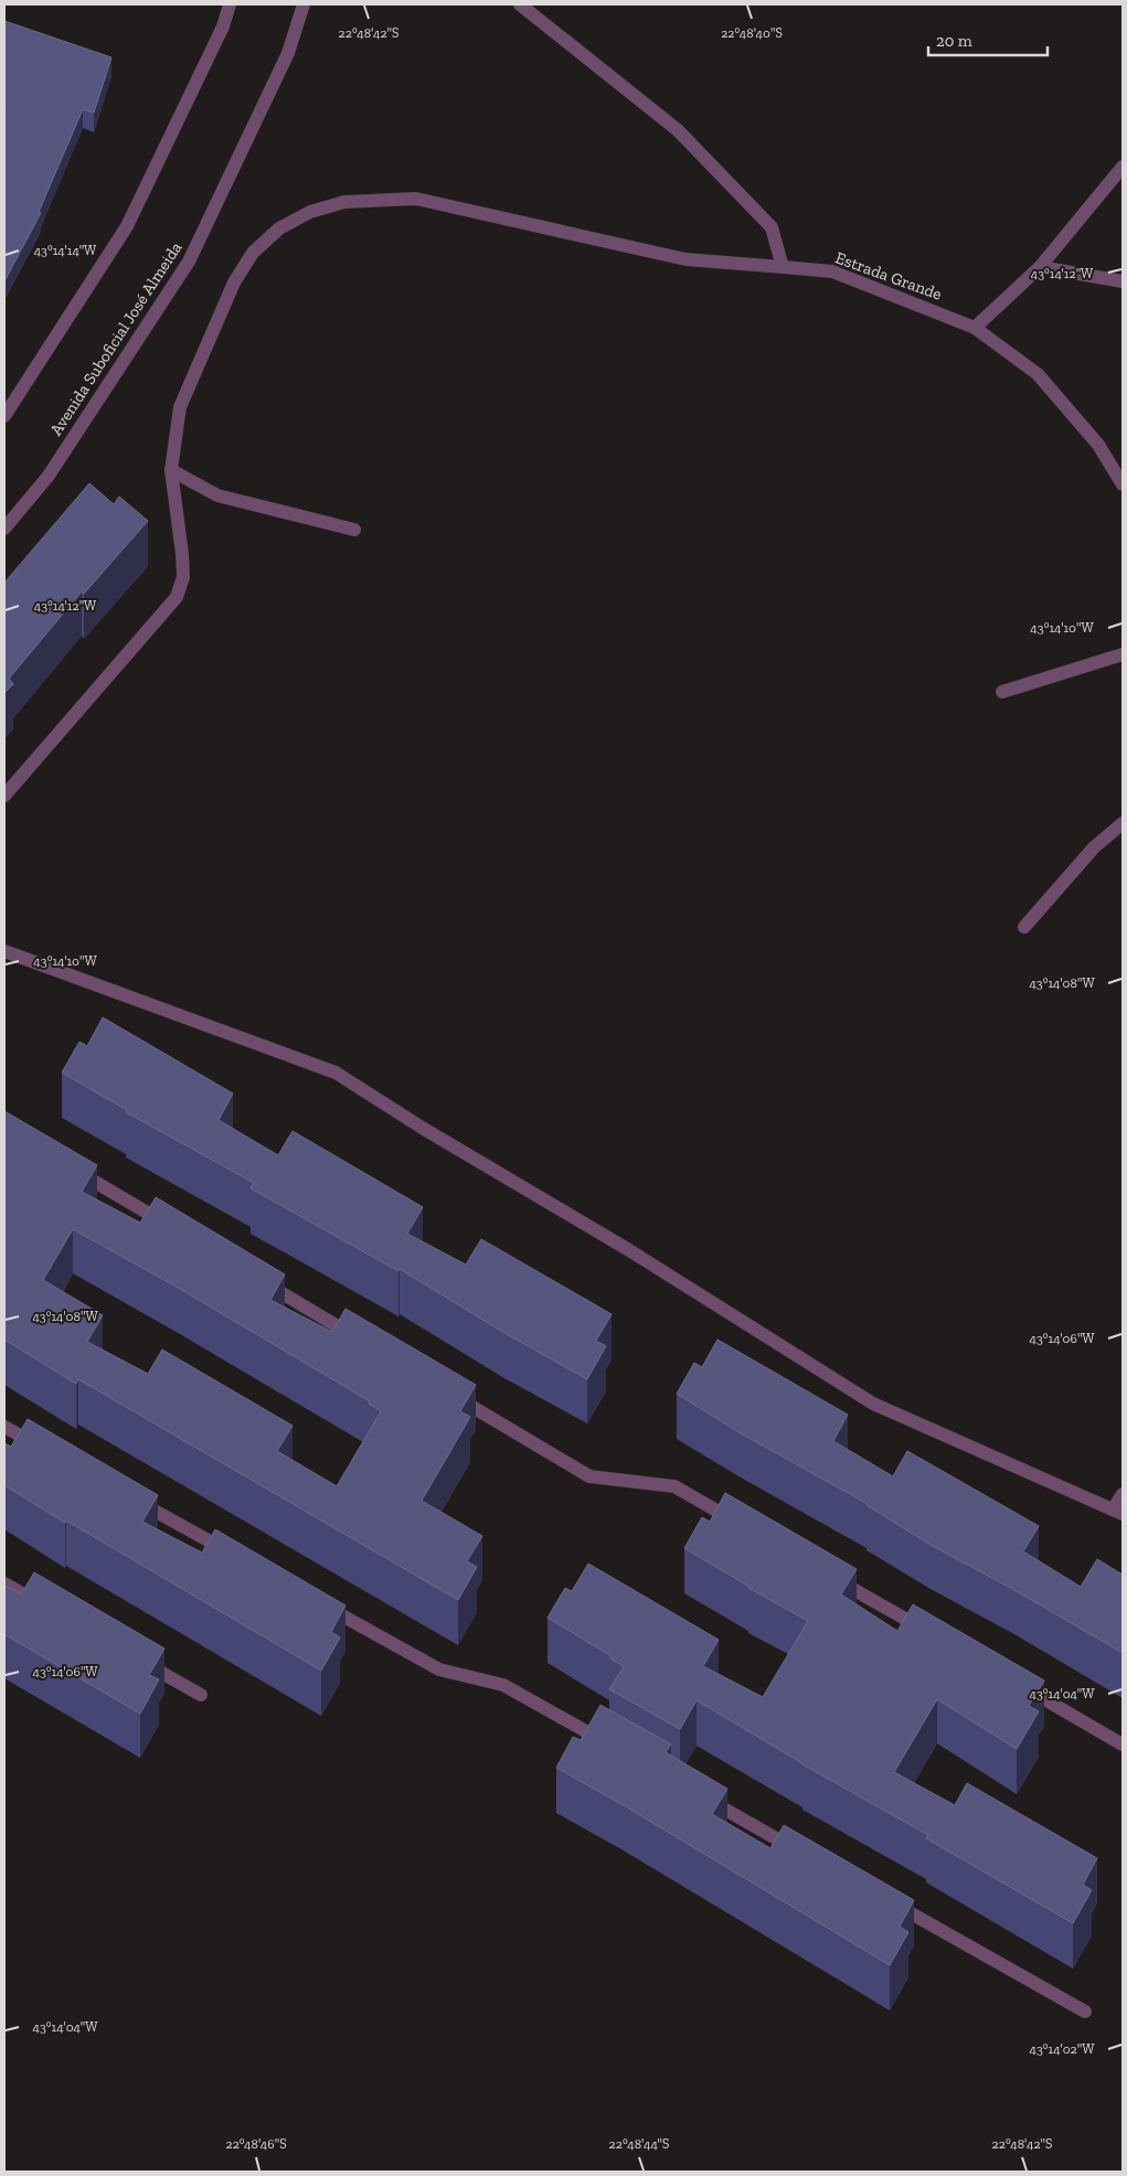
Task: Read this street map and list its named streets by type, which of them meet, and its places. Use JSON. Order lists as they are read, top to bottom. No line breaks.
{"streets":{"street":["Estrada Grande","Avenida Suboficial José Almeida"]},"scale_bar":"20 m","coordinates":["22°48'42\"S","22°48'40\"S","43°14'14\"W","43°14'12\"W","43°14'10\"W","43°14'08\"W","43°14'06\"W","43°14'04\"W","43°14'02\"W","22°48'46\"S","22°48'44\"S"]}
